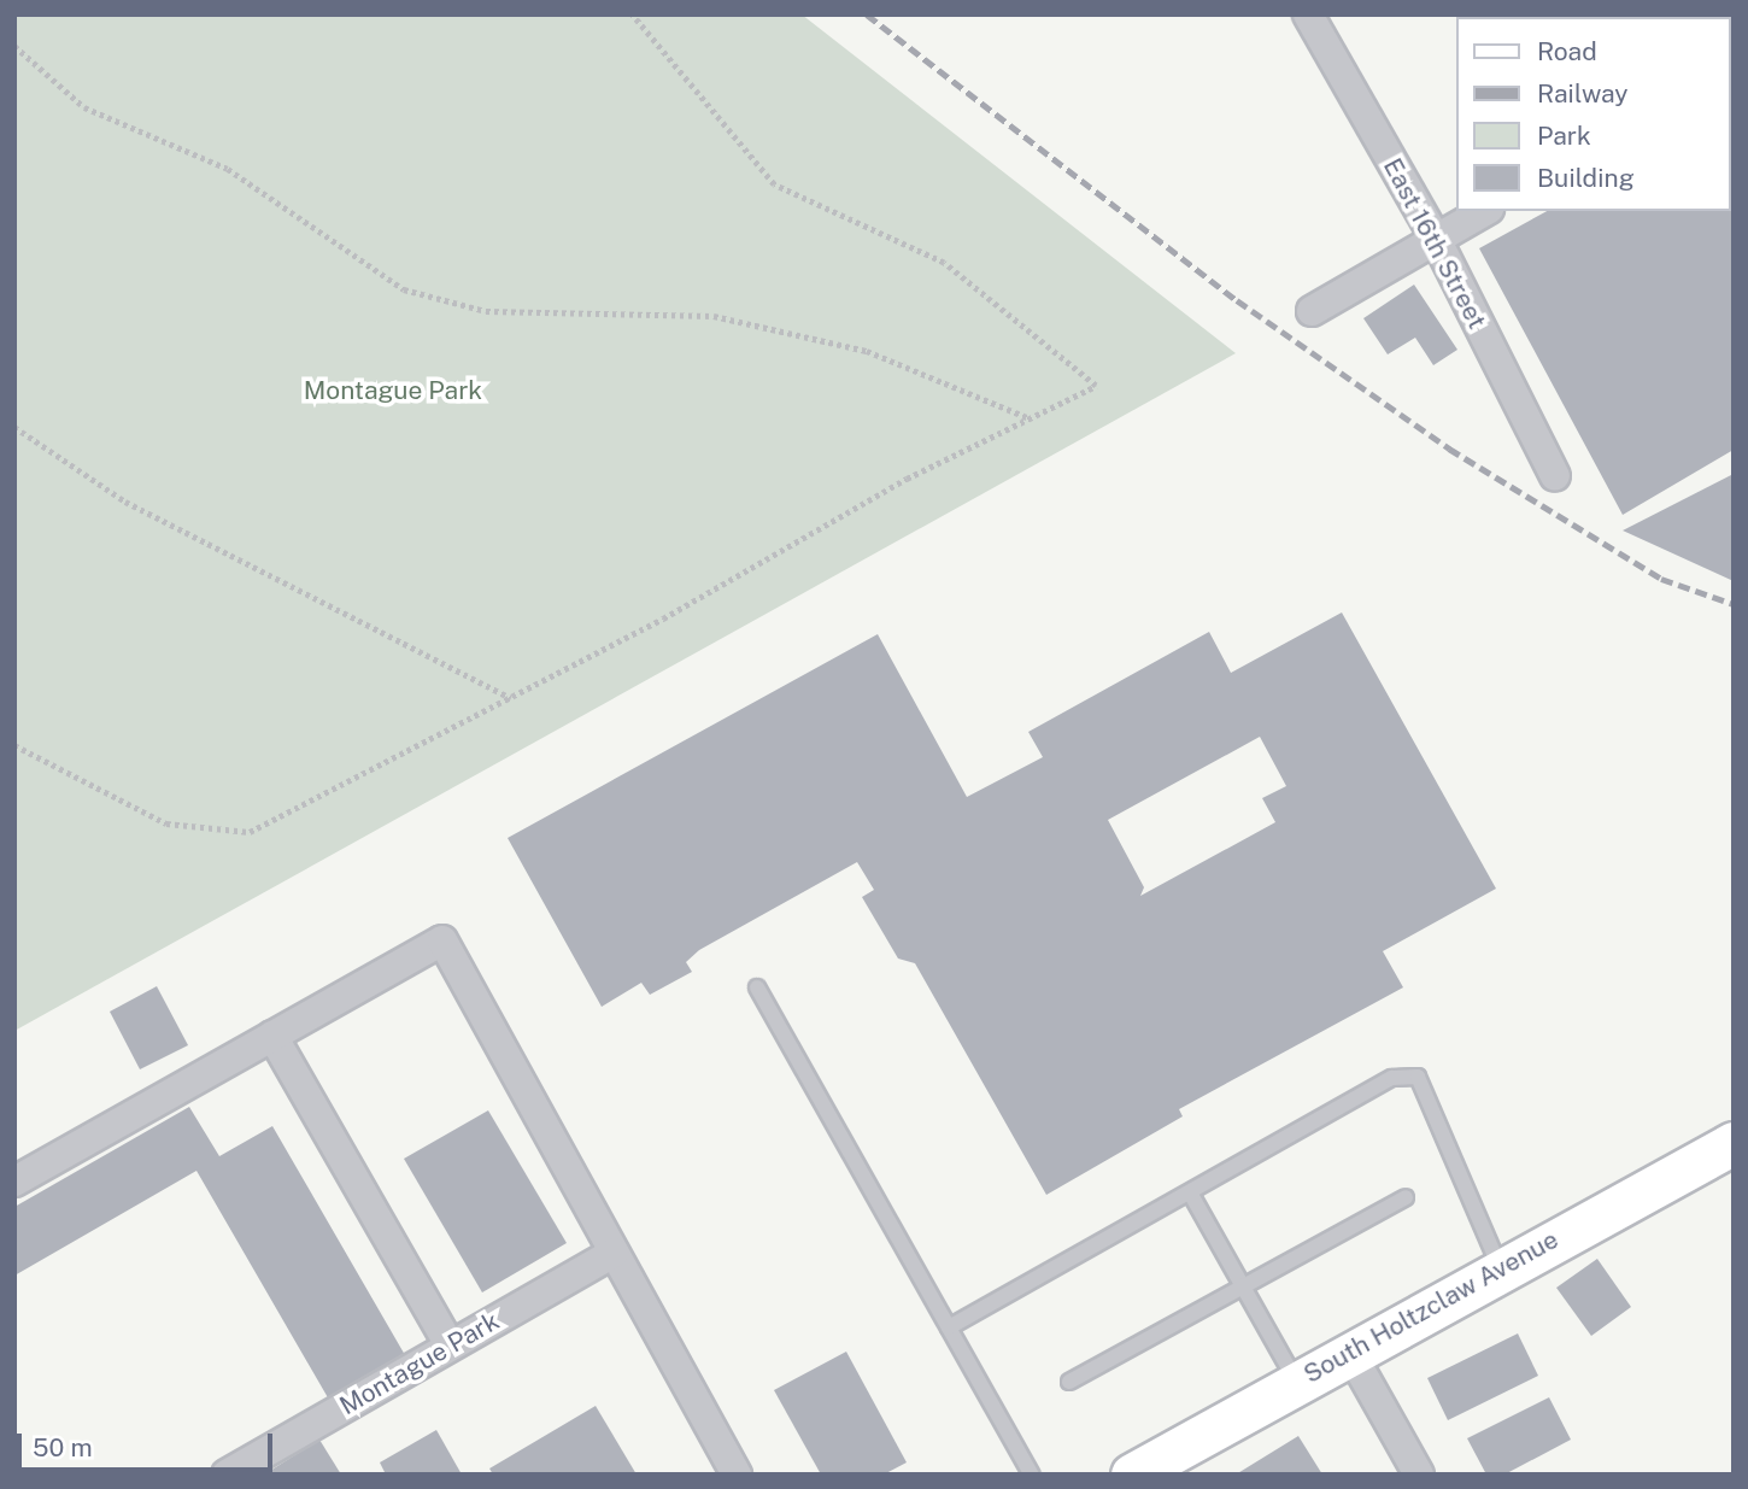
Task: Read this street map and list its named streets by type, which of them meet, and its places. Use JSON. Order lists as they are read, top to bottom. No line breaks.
{"streets":{"main road":["South Holtzclaw Avenue"],"street":["East 16th Street","Montague Park"]},"parks":["Montague Park"],"legend":["Road","Railway","Park","Building"],"scale_bar":"50 m"}
